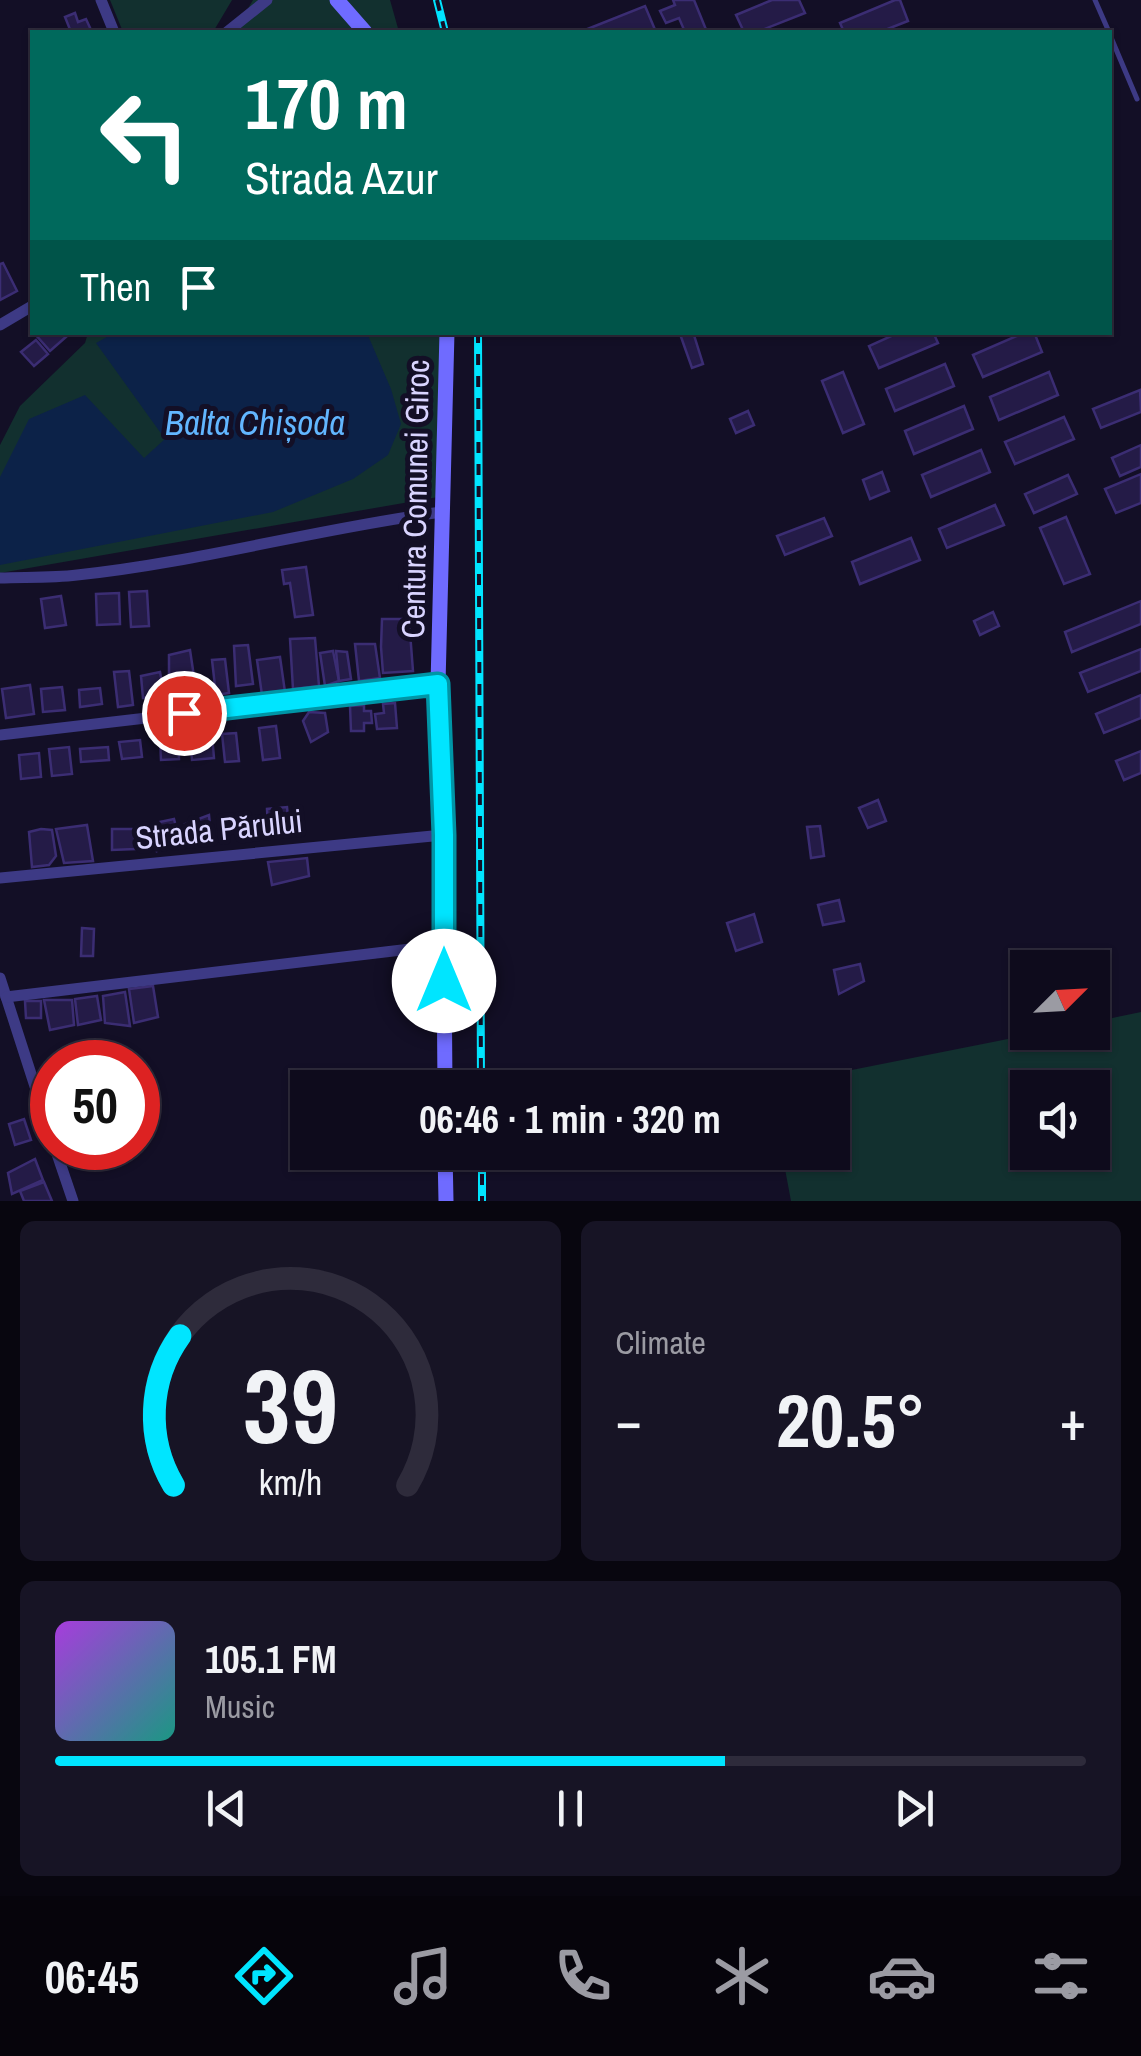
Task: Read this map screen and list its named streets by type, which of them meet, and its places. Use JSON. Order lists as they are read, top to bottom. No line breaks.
{"streets":{"main road":["Centura Comunei Giroc"],"street":["Strada Părului"]},"crossings":[["Centura Comunei Giroc","Strada Părului"]],"water":["Balta Chișoda"],"north":"top right","page":{"turn":["170 m","Strada Azur"],"then":"Then","limit":"50","trip":"06:46 · 1 min · 320 m","tile":"Climate","heat":["−","20.5°","+"],"song":["105.1 FM","Music"],"tabs":"06:45","gauge":["39","km/h"]}}
